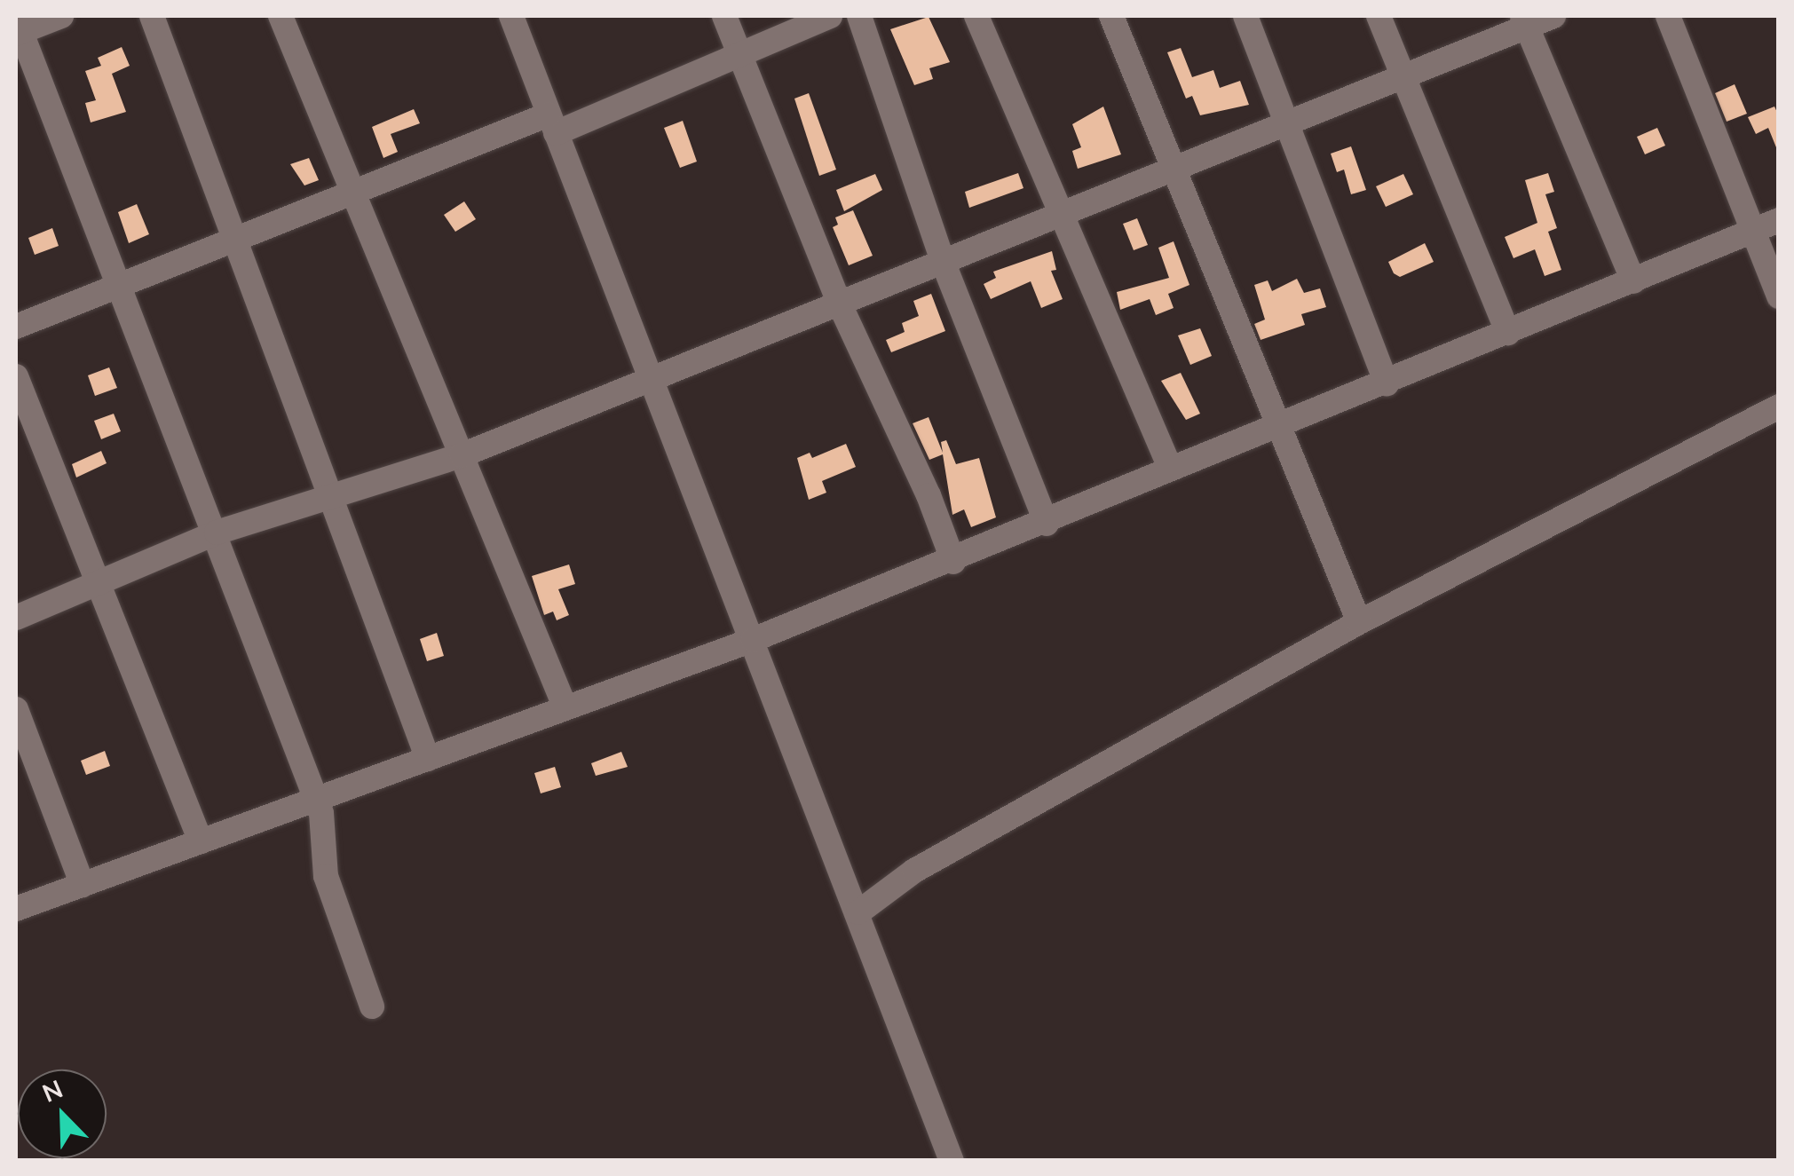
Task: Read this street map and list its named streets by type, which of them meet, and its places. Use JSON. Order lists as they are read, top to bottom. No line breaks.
{"north":"top left"}
